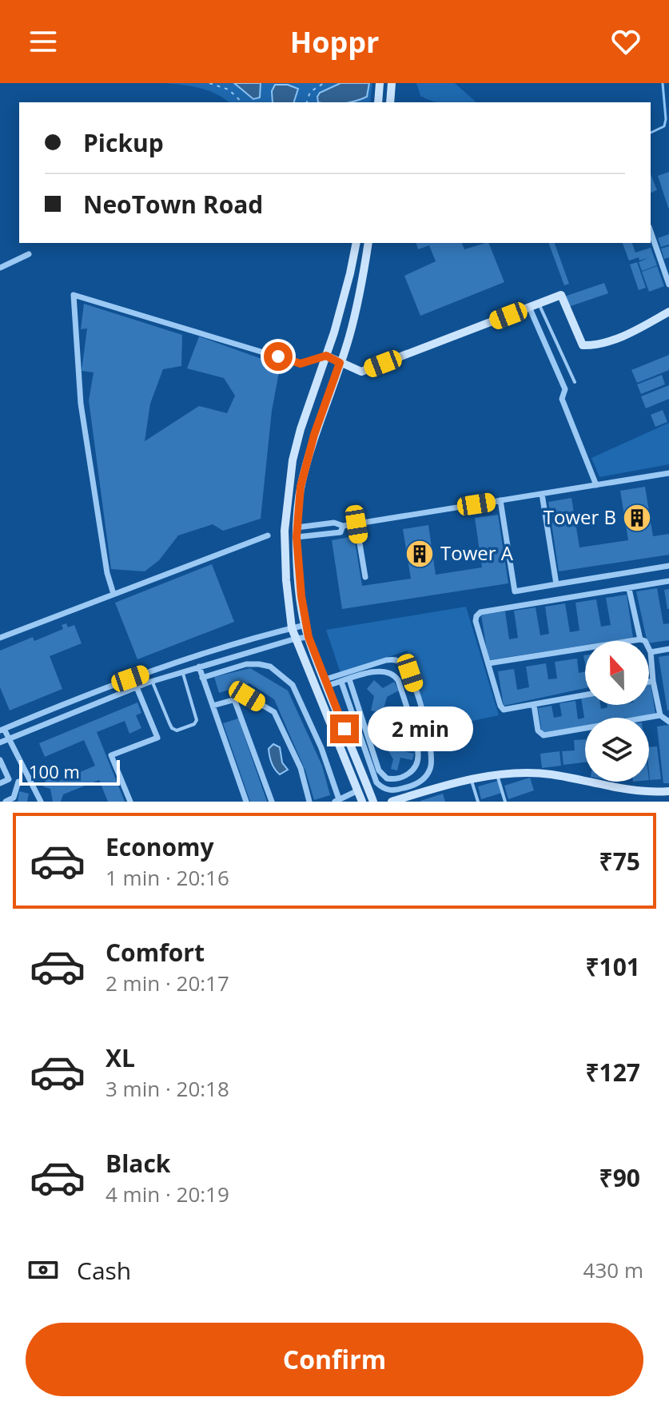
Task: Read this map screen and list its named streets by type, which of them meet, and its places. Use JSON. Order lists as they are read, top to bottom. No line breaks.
{"places":{"building":["Tower B","Tower A"]},"scale_bar":"100 m","north":"top","page":{"header":"Hoppr","banner":["Pickup","NeoTown Road"],"bubble":"2 min","scale":"100 m","list":[{"name":"Economy","note":"1 min · 20:16","value":"₹75"},{"name":"Comfort","note":"2 min · 20:17","value":"₹101"},{"name":"XL","note":"3 min · 20:18","value":"₹127"},{"name":"Black","note":"4 min · 20:19","value":"₹90"}],"pay":["Cash","430 m"],"buttons":"Confirm"}}
